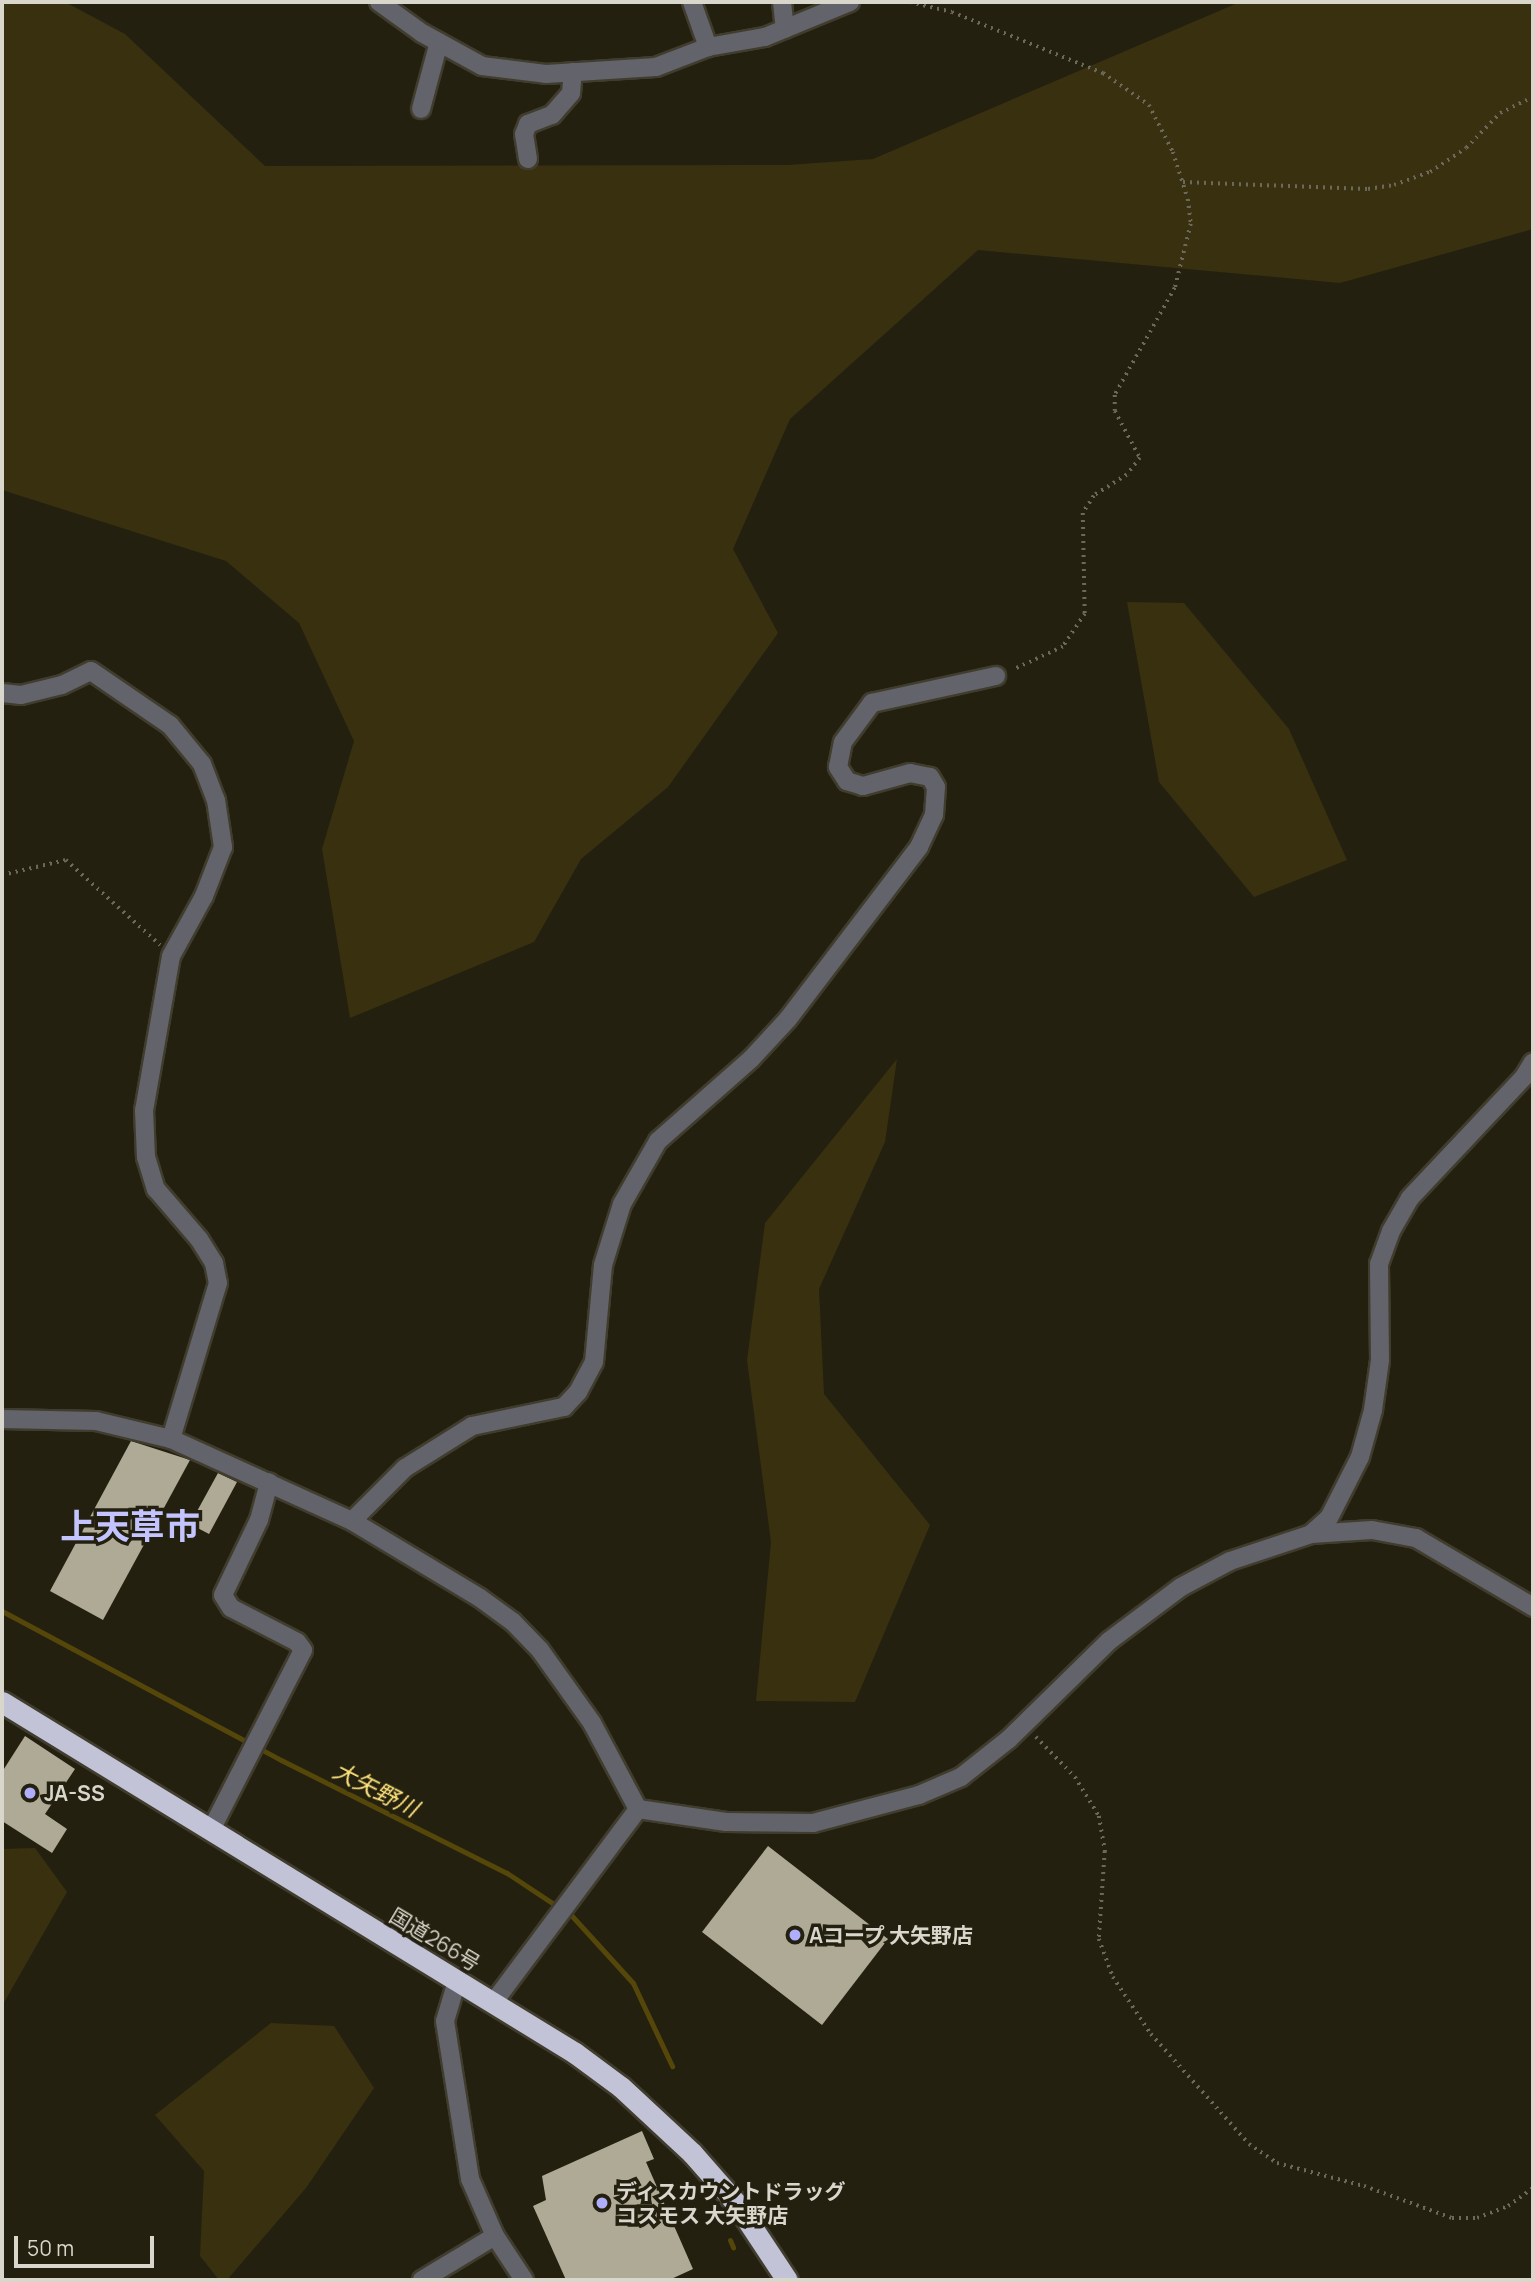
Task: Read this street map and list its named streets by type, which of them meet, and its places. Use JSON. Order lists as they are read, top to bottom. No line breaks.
{"streets":{"highway":["国道266号"]},"districts":["上天草市"],"water":["大矢野川"],"places":["JA-SS","Aコープ 大矢野店","ディスカウントドラッグ コスモス 大矢野店"],"scale_bar":"50 m"}
